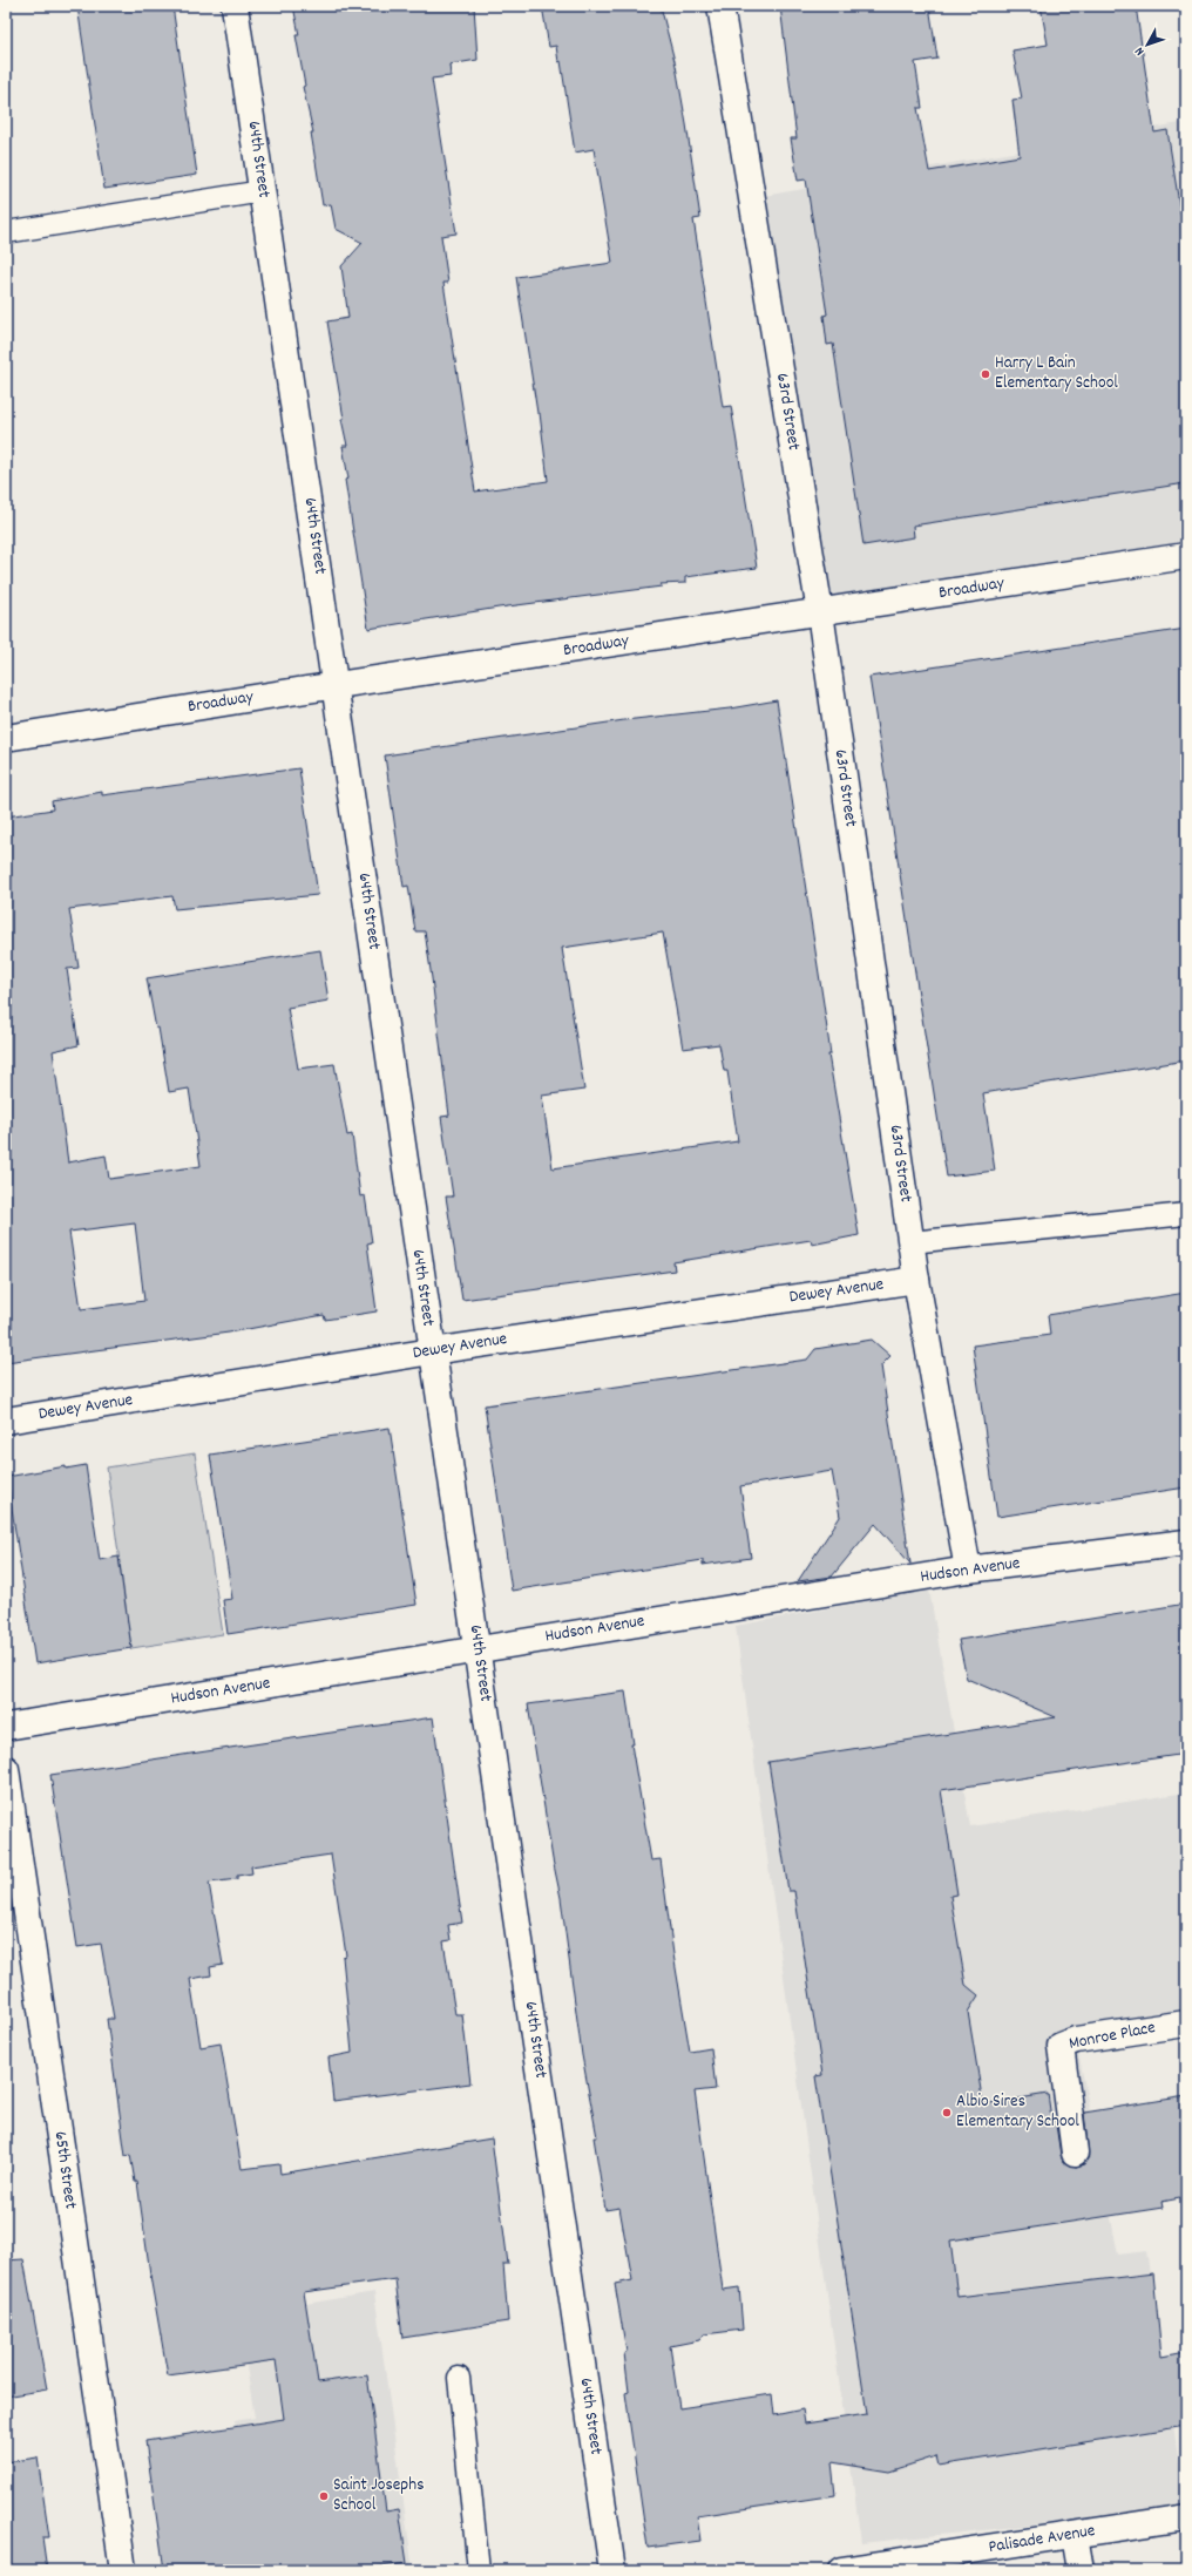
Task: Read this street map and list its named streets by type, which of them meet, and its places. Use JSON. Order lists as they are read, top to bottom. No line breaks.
{"streets":{"street":["64th Street","63rd Street","Broadway","Dewey Avenue","Hudson Avenue","Monroe Place","65th Street","Palisade Avenue"]},"crossings":[["64th Street","Broadway"],["64th Street","Dewey Avenue"],["64th Street","Hudson Avenue"],["63rd Street","Broadway"],["63rd Street","Dewey Avenue"],["63rd Street","Hudson Avenue"]],"places":["Harry L Bain Elementary School","Albio Sires Elementary School","Saint Josephs School"],"north":"bottom left"}
